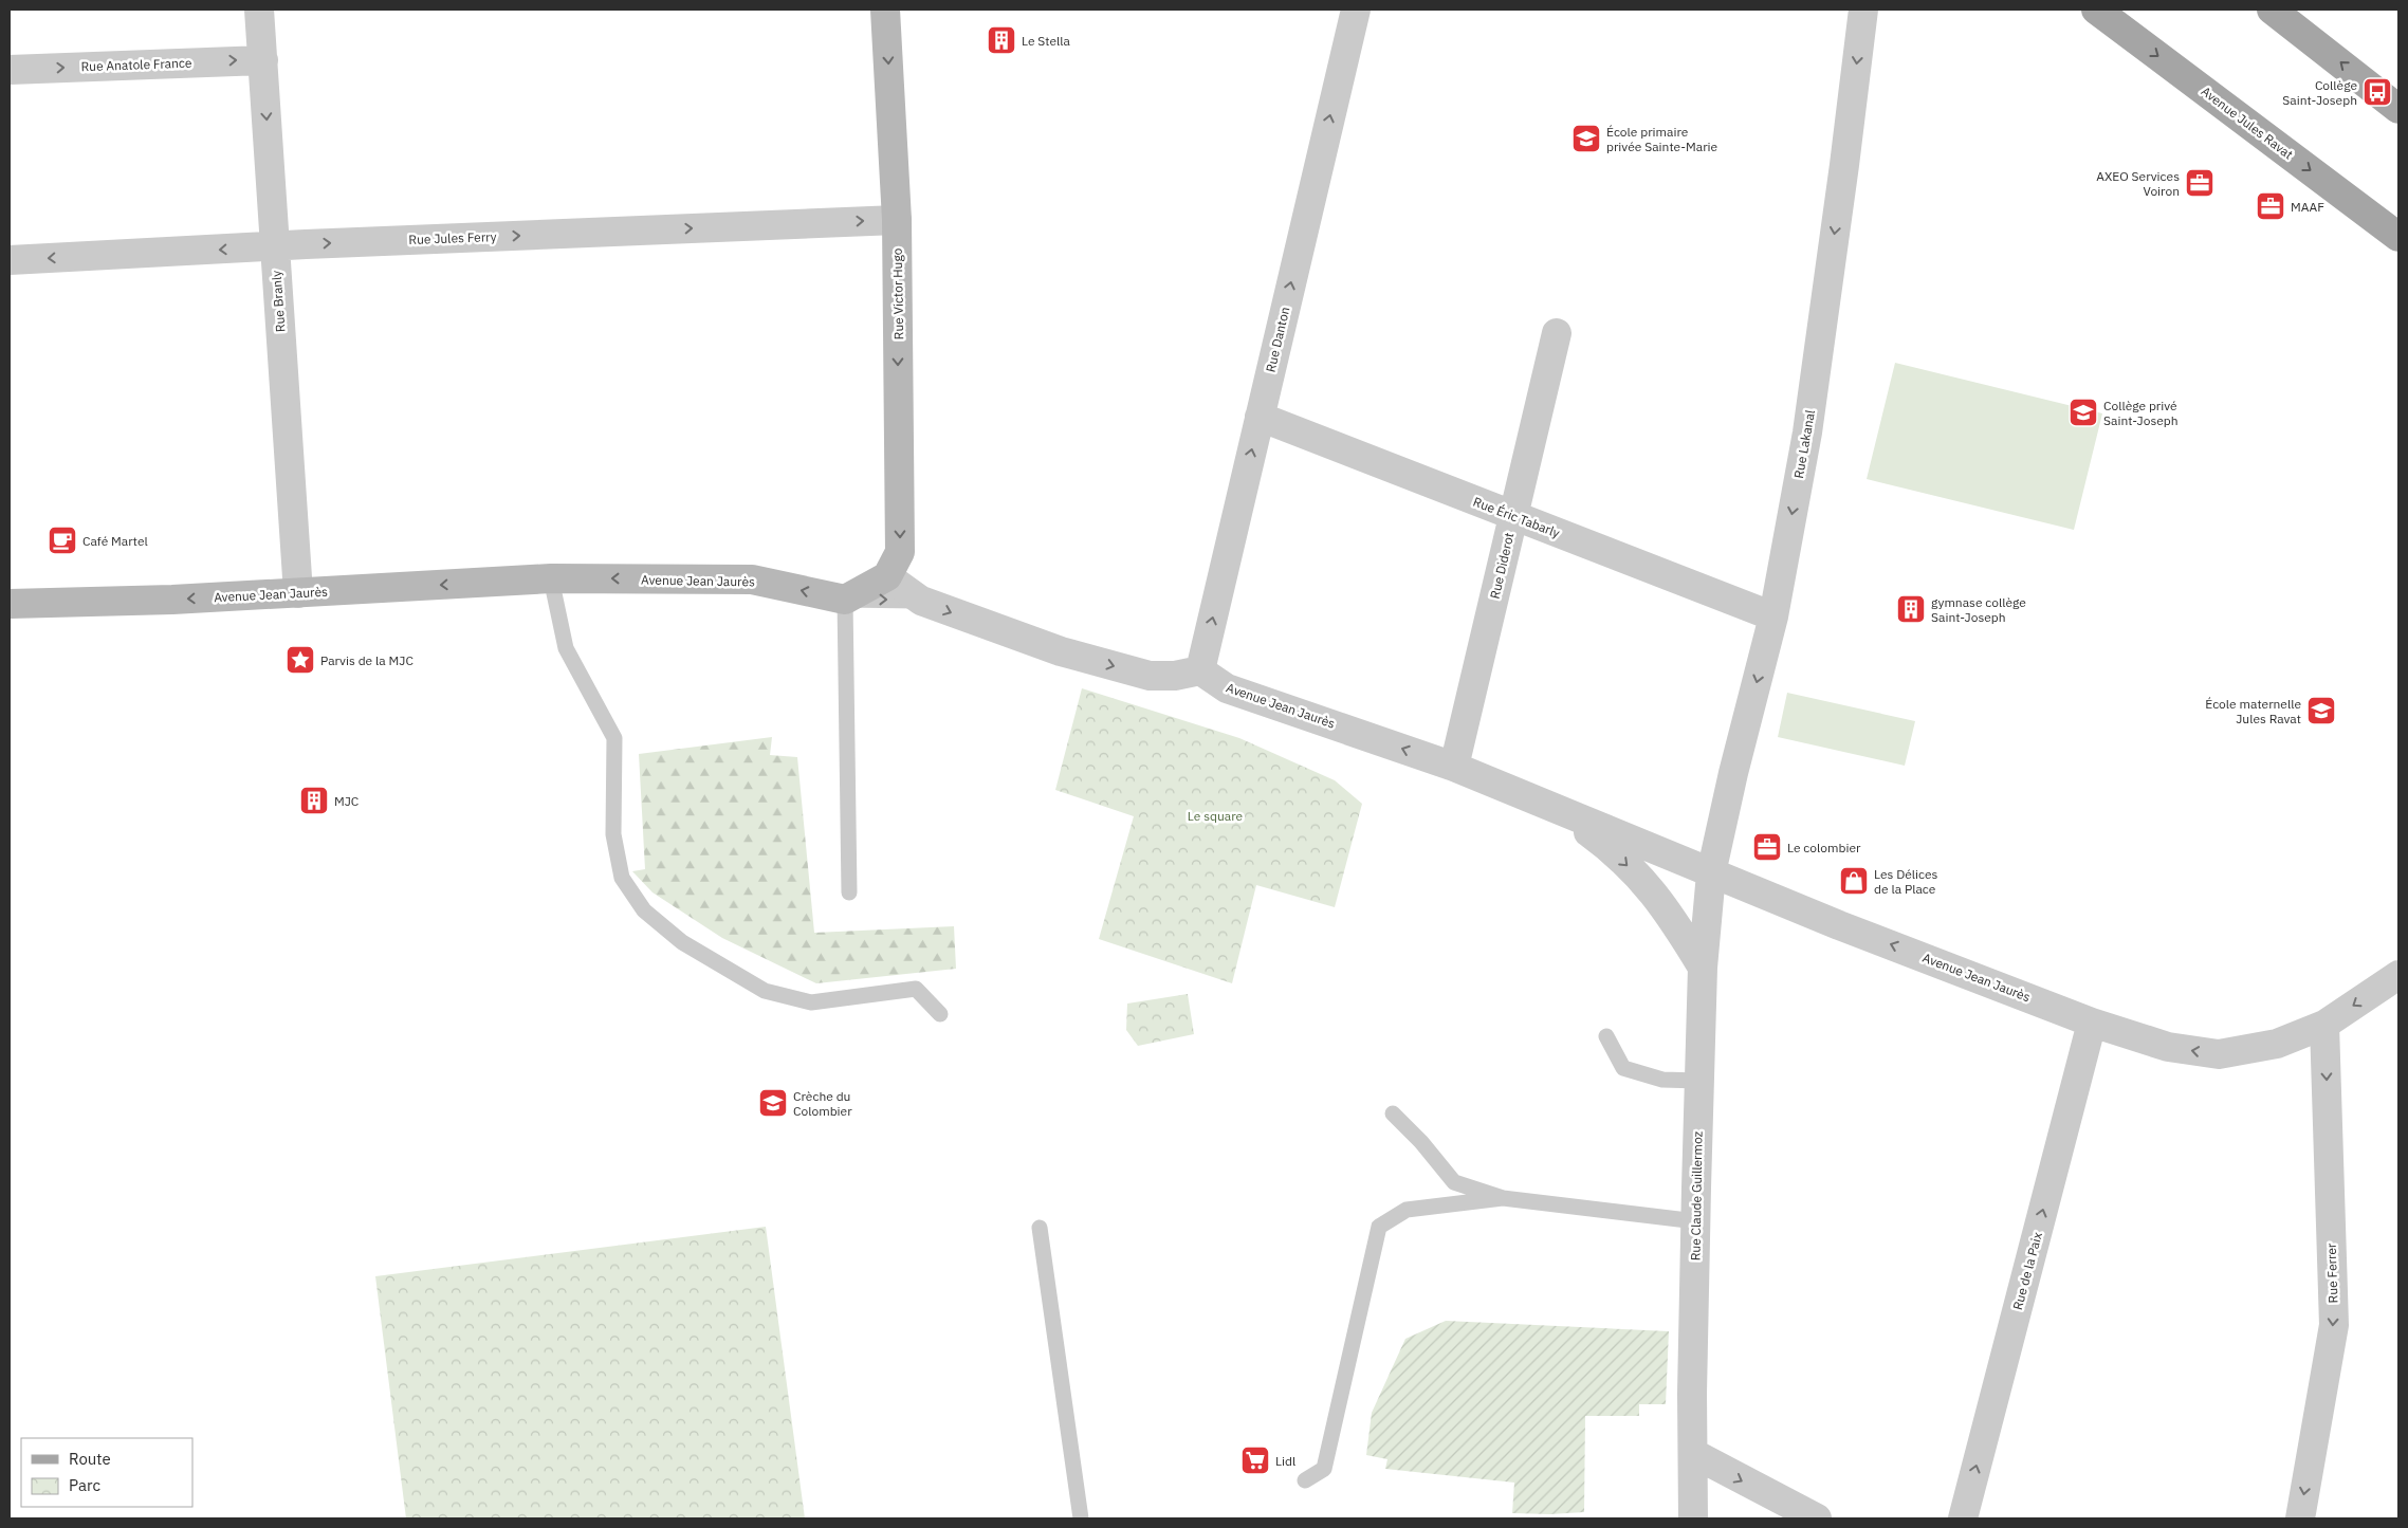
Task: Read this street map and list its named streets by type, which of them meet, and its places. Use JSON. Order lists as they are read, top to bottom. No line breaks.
{"streets":{"main road":["Avenue Jules Ravat","Rue Victor Hugo","Avenue Jean Jaurès"],"street":["Rue Anatole France","Rue Jules Ferry","Rue Branly","Rue Danton","Rue Lakanal","Rue Éric Tabarly","Rue Diderot","Rue Claude Guillermoz","Rue de la Paix","Rue Ferrer"]},"crossings":[["Rue Anatole France","Rue Branly"],["Rue Jules Ferry","Rue Victor Hugo"],["Rue Jules Ferry","Rue Branly"],["Rue Branly","Avenue Jean Jaurès"],["Rue Danton","Rue Éric Tabarly"],["Rue Danton","Avenue Jean Jaurès"],["Rue Lakanal","Rue Éric Tabarly"],["Rue Lakanal","Avenue Jean Jaurès"],["Rue Lakanal","Rue Claude Guillermoz"],["Rue Éric Tabarly","Rue Diderot"],["Rue Diderot","Avenue Jean Jaurès"],["Avenue Jean Jaurès","Rue Claude Guillermoz"],["Avenue Jean Jaurès","Rue de la Paix"],["Avenue Jean Jaurès","Rue Ferrer"]],"one_way":["Rue Anatole France","Rue Victor Hugo","Rue Danton","Rue Lakanal","Rue de la Paix","Rue Ferrer"],"parks":["Le square"],"places":{"building":["Le Stella","gymnase collège Saint-Joseph","MJC"],"bus stop":["Collège Saint-Joseph"],"school or university":["École primaire privée Sainte-Marie","Collège privé Saint-Joseph","École maternelle Jules Ravat","Crèche du Colombier"],"office":["AXEO Services Voiron","MAAF","Le colombier"],"cafe":["Café Martel"],"place":["Parvis de la MJC"],"shop":["Les Délices de la Place"],"supermarket":["Lidl"]},"legend":["Route","Parc"]}
